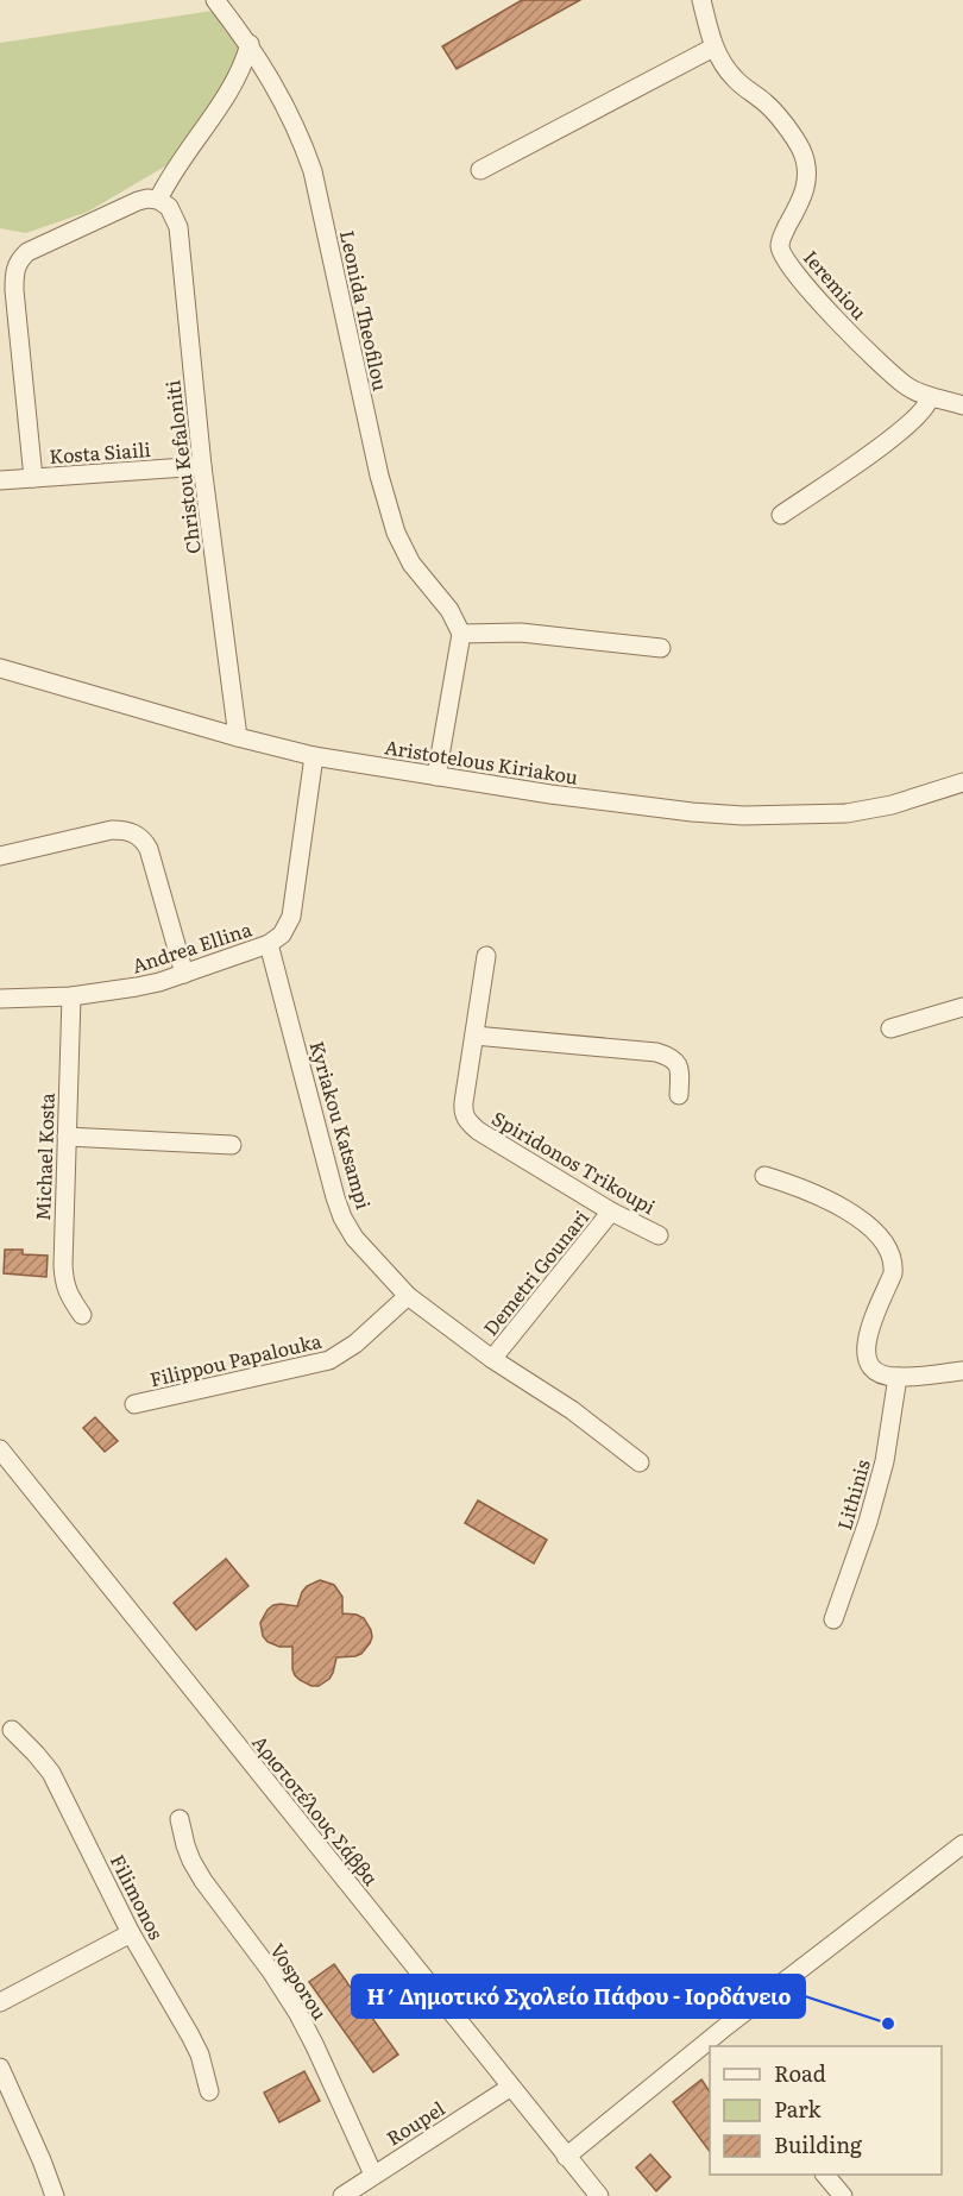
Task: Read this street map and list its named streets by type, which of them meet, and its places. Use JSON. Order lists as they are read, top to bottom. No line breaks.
{"streets":{"street":["Ieremiou","Leonida Theofilou","Kosta Siaili","Christou Kefaloniti","Aristotelous Kiriakou","Andrea Ellina","Kyriakou Katsampi","Michael Kosta","Spiridonos Trikoupi","Demetri Gounari","Filippou Papalouka","Lithinis","Αριστοτέλους Σάββα","Filimonos","Vosporou","Roupel"]},"crossings":[["Kosta Siaili","Christou Kefaloniti"],["Christou Kefaloniti","Aristotelous Kiriakou"],["Andrea Ellina","Kyriakou Katsampi"],["Andrea Ellina","Michael Kosta"],["Kyriakou Katsampi","Demetri Gounari"],["Kyriakou Katsampi","Filippou Papalouka"],["Spiridonos Trikoupi","Demetri Gounari"],["Αριστοτέλους Σάββα","Roupel"],["Vosporou","Roupel"]],"places":["Η΄ Δημοτικό Σχολείο Πάφου - Ιορδάνειο"],"legend":["Road","Park","Building"]}
